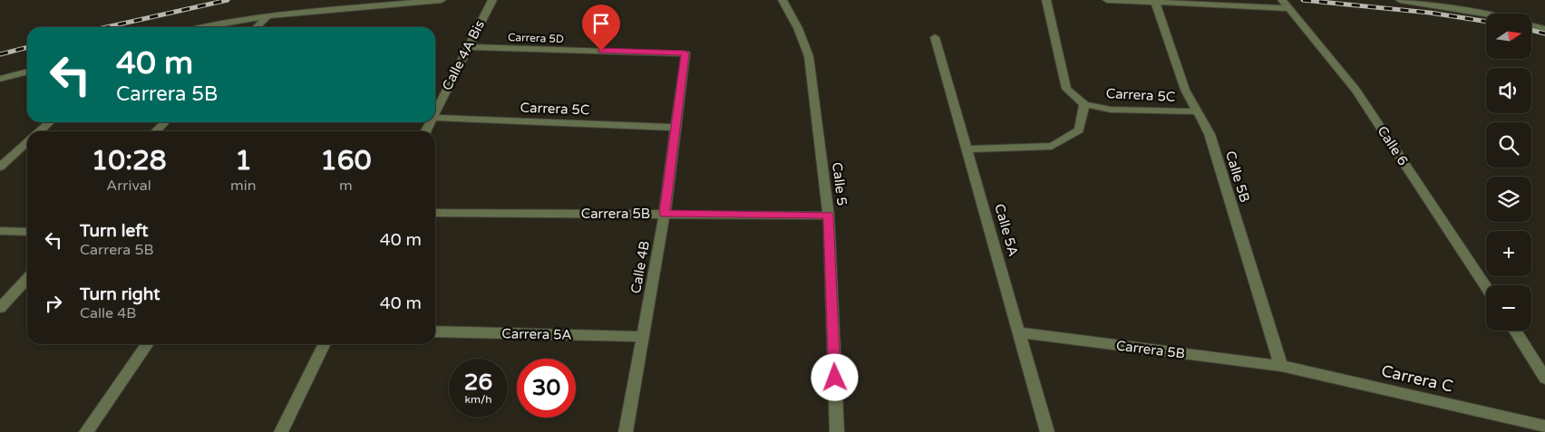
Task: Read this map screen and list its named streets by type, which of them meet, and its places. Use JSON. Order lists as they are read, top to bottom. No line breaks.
{"streets":{"street":["Carrera 5D","Calle 4A Bis","Carrera 5C","Calle 6","Calle 5B","Calle 5","Carrera 5B","Calle 5A","Calle 4B","Carrera 5A","Carrera C"]},"crossings":[["Carrera 5D","Calle 4A Bis"],["Carrera 5D","Calle 4B"],["Carrera 5C","Calle 5B"],["Carrera 5C","Calle 4B"],["Calle 5B","Carrera 5B"],["Calle 5B","Carrera C"],["Calle 5","Carrera 5B"],["Carrera 5B","Calle 5A"],["Carrera 5B","Calle 4B"],["Carrera 5B","Carrera C"],["Calle 4B","Carrera 5A"]],"north":"right","page":{"map_buttons":["+","−"],"turn":["40 m","Carrera 5B"],"eta":["10:28","Arrival","1","min","160","m"],"list":[{"name":"Turn left","note":"Carrera 5B","value":"40 m"},{"name":"Turn right","note":"Calle 4B","value":"40 m"}],"speed":"26 km/h","limit":"30"}}
